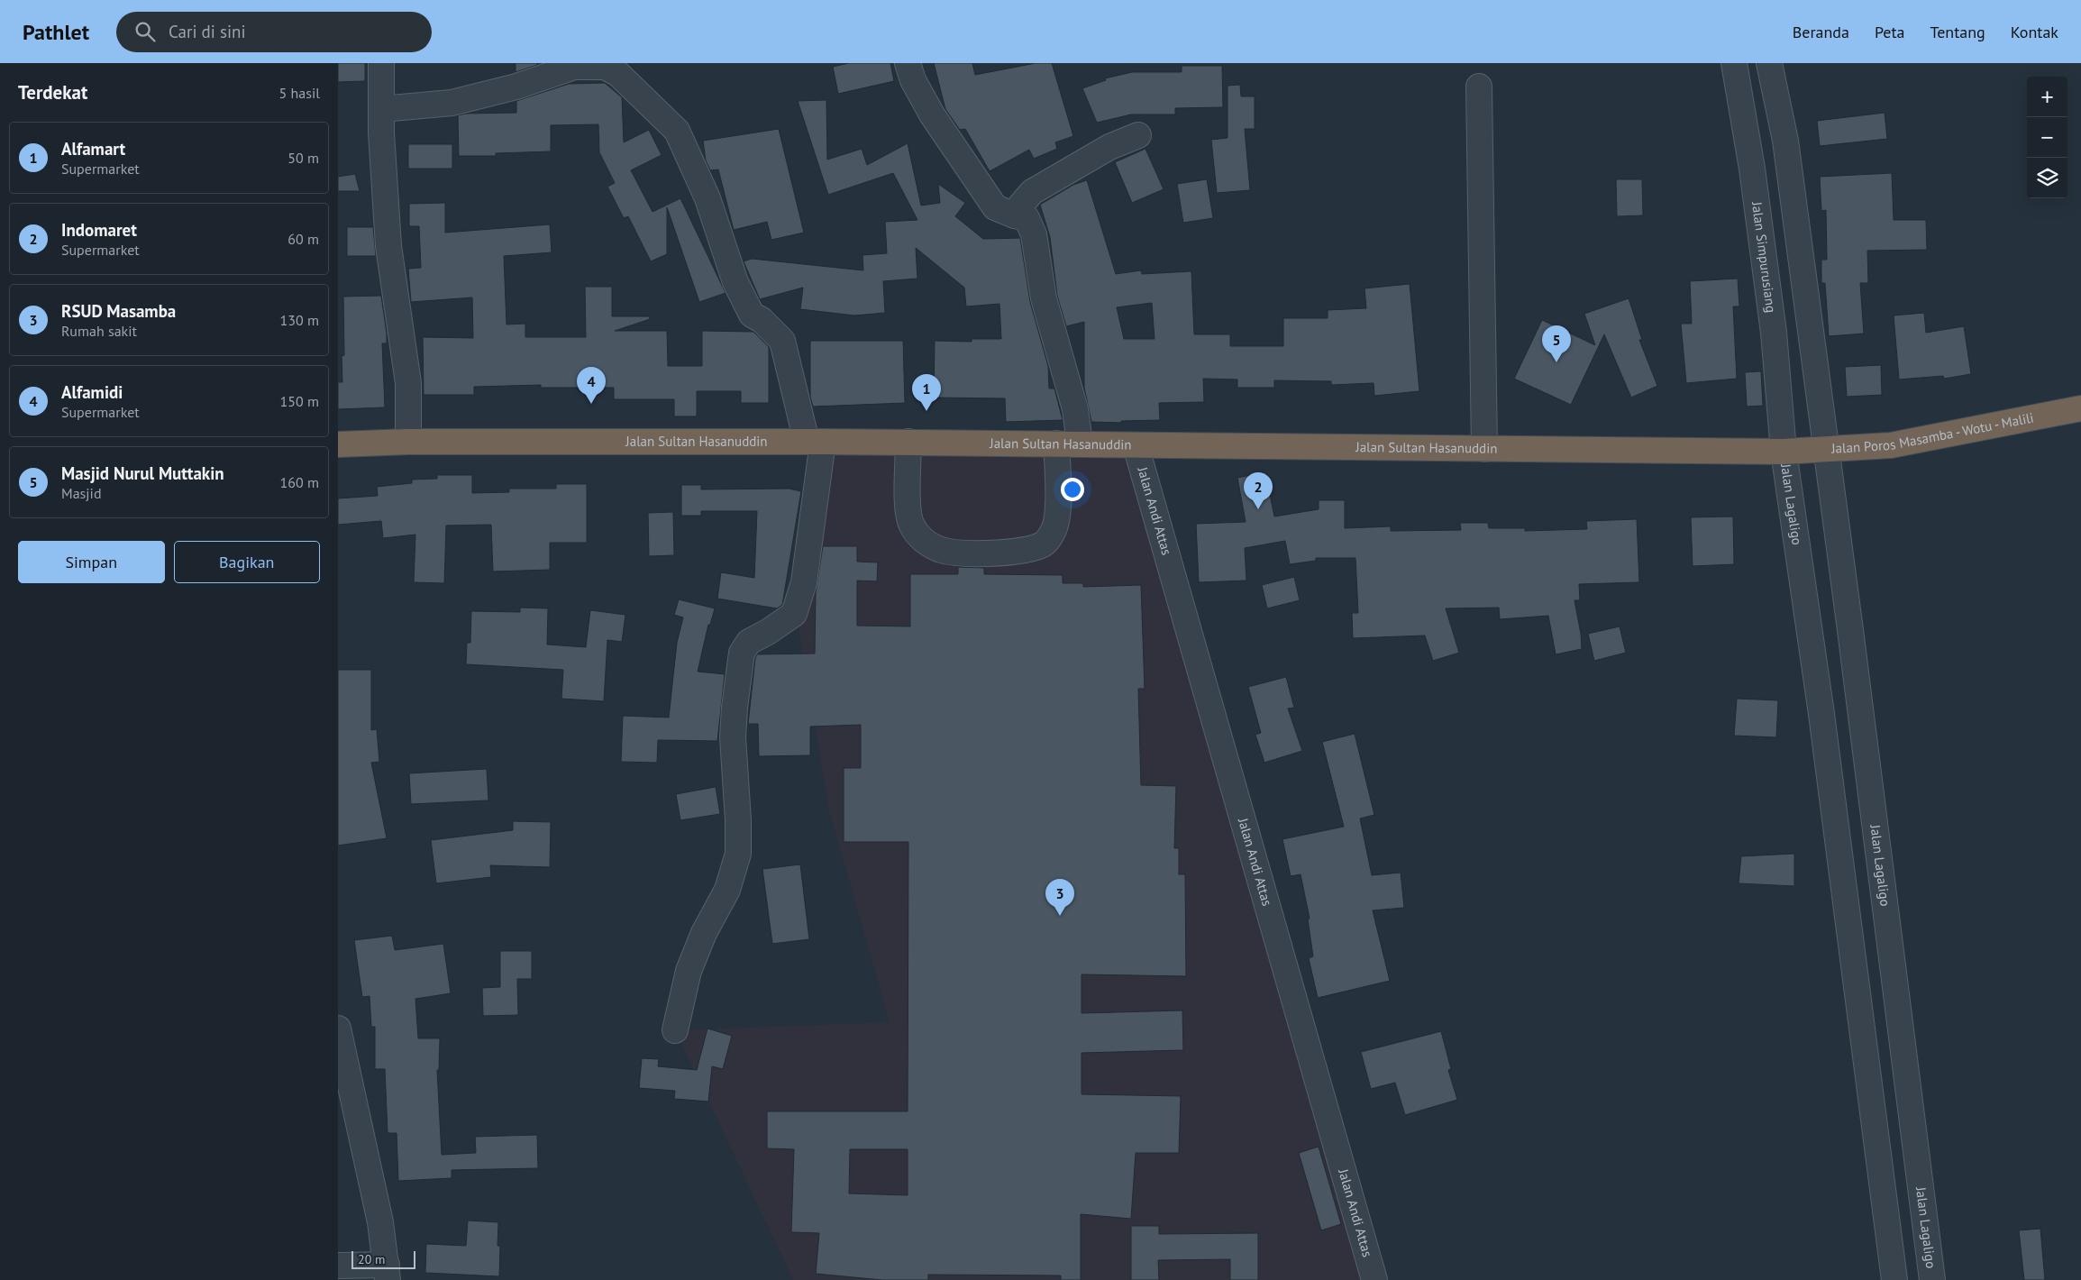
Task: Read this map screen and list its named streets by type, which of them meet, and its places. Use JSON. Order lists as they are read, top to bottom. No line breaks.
{"streets":{"highway":["Jalan Poros Masamba - Wotu - Malili","Jalan Sultan Hasanuddin"],"street":["Jalan Simpurusiang","Jalan Lagaligo","Jalan Andi Attas"]},"crossings":[["Jalan Simpurusiang","Jalan Poros Masamba - Wotu - Malili"],["Jalan Simpurusiang","Jalan Sultan Hasanuddin"],["Jalan Simpurusiang","Jalan Lagaligo"],["Jalan Poros Masamba - Wotu - Malili","Jalan Sultan Hasanuddin"],["Jalan Poros Masamba - Wotu - Malili","Jalan Lagaligo"],["Jalan Sultan Hasanuddin","Jalan Lagaligo"],["Jalan Sultan Hasanuddin","Jalan Andi Attas"]],"scale_bar":"20 m","page":{"header":"Pathlet","search":"Cari di sini","nav":["Beranda","Peta","Tentang","Kontak"],"heading":["Terdekat","5 hasil"],"map_buttons":["+","−"],"list":[{"mark":"1","name":"Alfamart","note":"Supermarket","value":"50 m"},{"mark":"2","name":"Indomaret","note":"Supermarket","value":"60 m"},{"mark":"3","name":"RSUD Masamba","note":"Rumah sakit","value":"130 m"},{"mark":"4","name":"Alfamidi","note":"Supermarket","value":"150 m"},{"mark":"5","name":"Masjid Nurul Muttakin","note":"Masjid","value":"160 m"}],"pins":["5","4","1","2","3"],"buttons":["Simpan","Bagikan"],"scale":"20 m"}}
